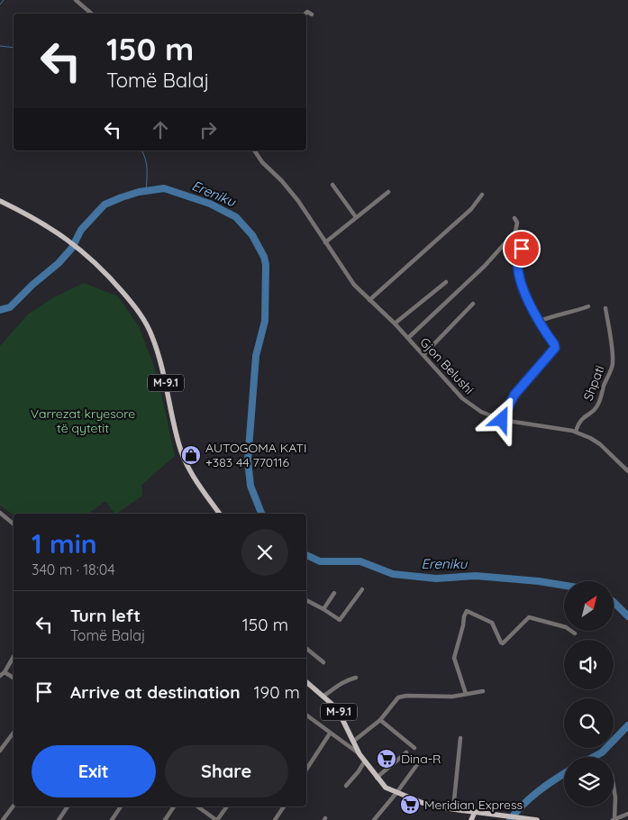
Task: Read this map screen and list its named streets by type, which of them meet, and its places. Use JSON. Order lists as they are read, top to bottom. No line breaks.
{"streets":{"main road":["M-9.1"],"street":["Gjon Belushi","Shpati"]},"crossings":[["Gjon Belushi","Shpati"]],"water":["Ereniku"],"parks":["Varrezat kryesore të qytetit"],"places":{"shop":["AUTOGOMA KATI +383 44 770116"],"supermarket":["Dina-R","Meridian Express"]},"north":"top right","page":{"turn":["150 m","Tomë Balaj"],"heading":["1 min","340 m · 18:04"],"list":[{"name":"Turn left","note":"Tomë Balaj","value":"150 m"},{"name":"Arrive at destination","value":"190 m"}],"buttons":["Exit","Share"]}}
